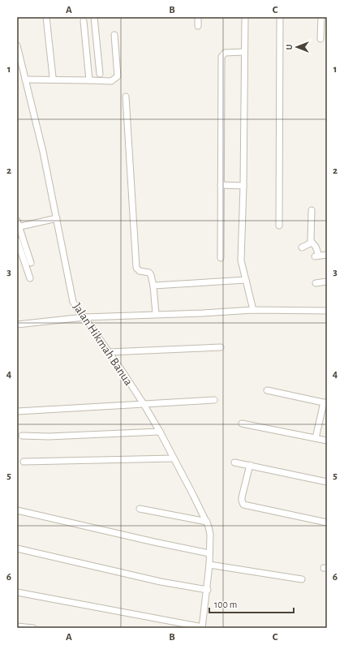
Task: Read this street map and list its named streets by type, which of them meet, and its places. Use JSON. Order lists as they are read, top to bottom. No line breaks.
{"streets":{"street":["Jalan Hikmah Banua"]},"scale_bar":"100 m","north":"left","grid":{"columns":["A","B","C"],"rows":["1","2","3","4","5","6"]}}
